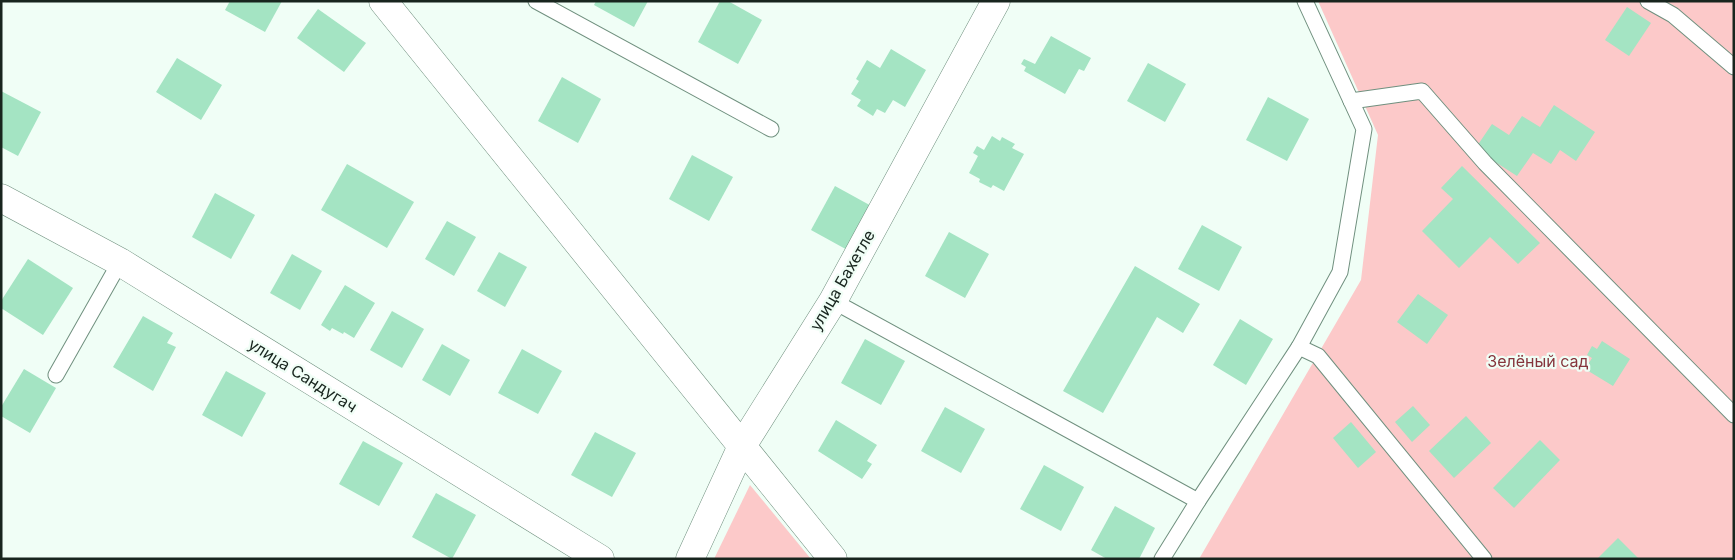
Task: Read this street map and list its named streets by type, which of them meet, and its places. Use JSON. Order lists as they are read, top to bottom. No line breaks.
{"streets":{"street":["улица Бахетле","улица Сандугач"]},"parks":["Зелёный сад"]}
